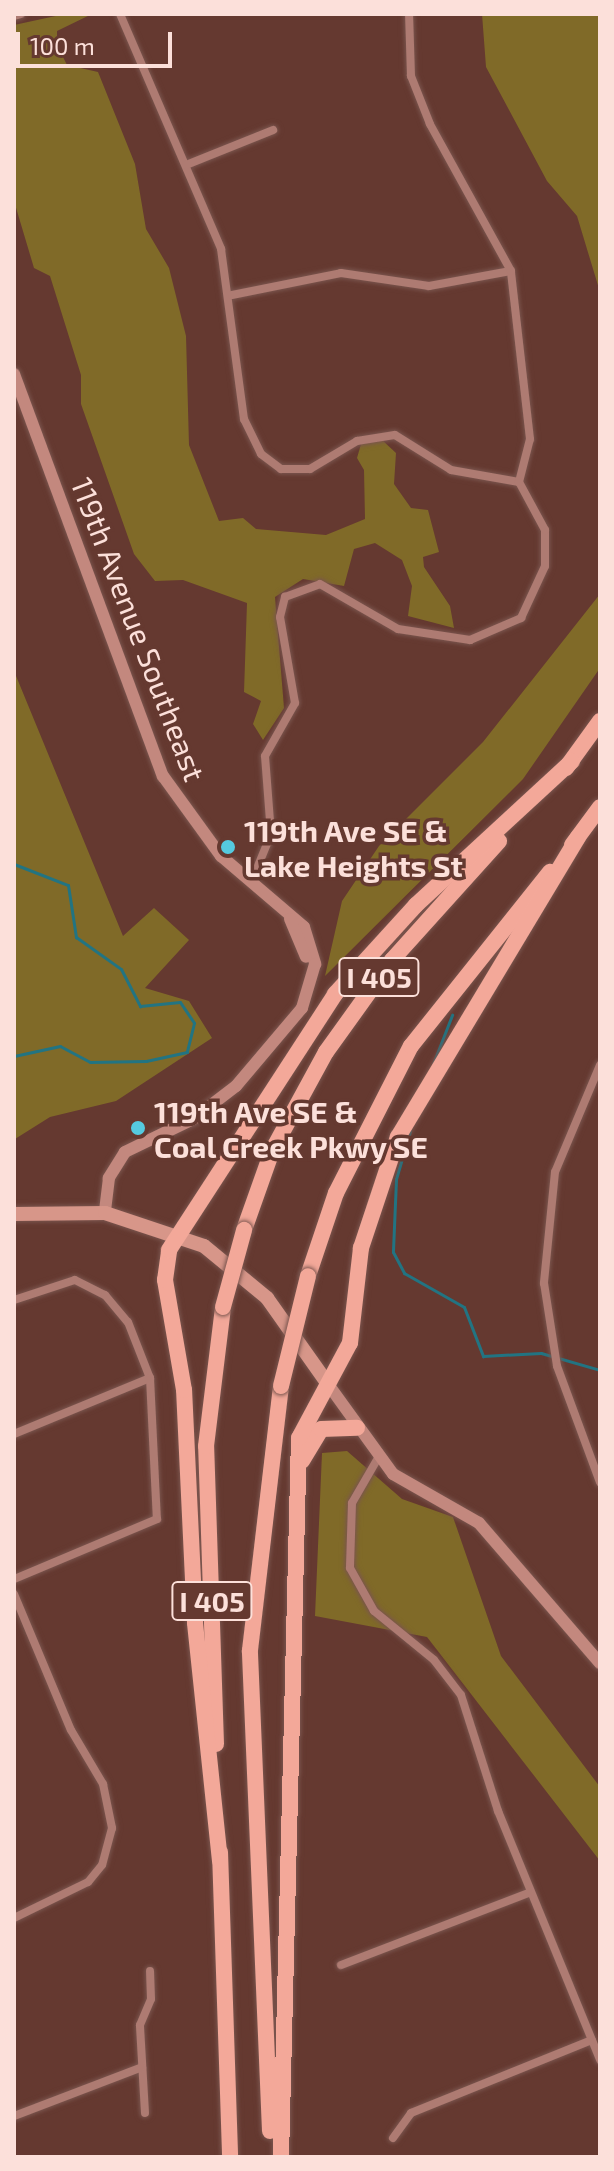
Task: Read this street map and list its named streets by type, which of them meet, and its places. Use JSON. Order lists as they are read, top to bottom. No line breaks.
{"streets":{"highway":["I 405"],"street":["119th Avenue Southeast"]},"places":["119th Ave SE & Lake Heights St","119th Ave SE & Coal Creek Pkwy SE"],"scale_bar":"100 m"}
